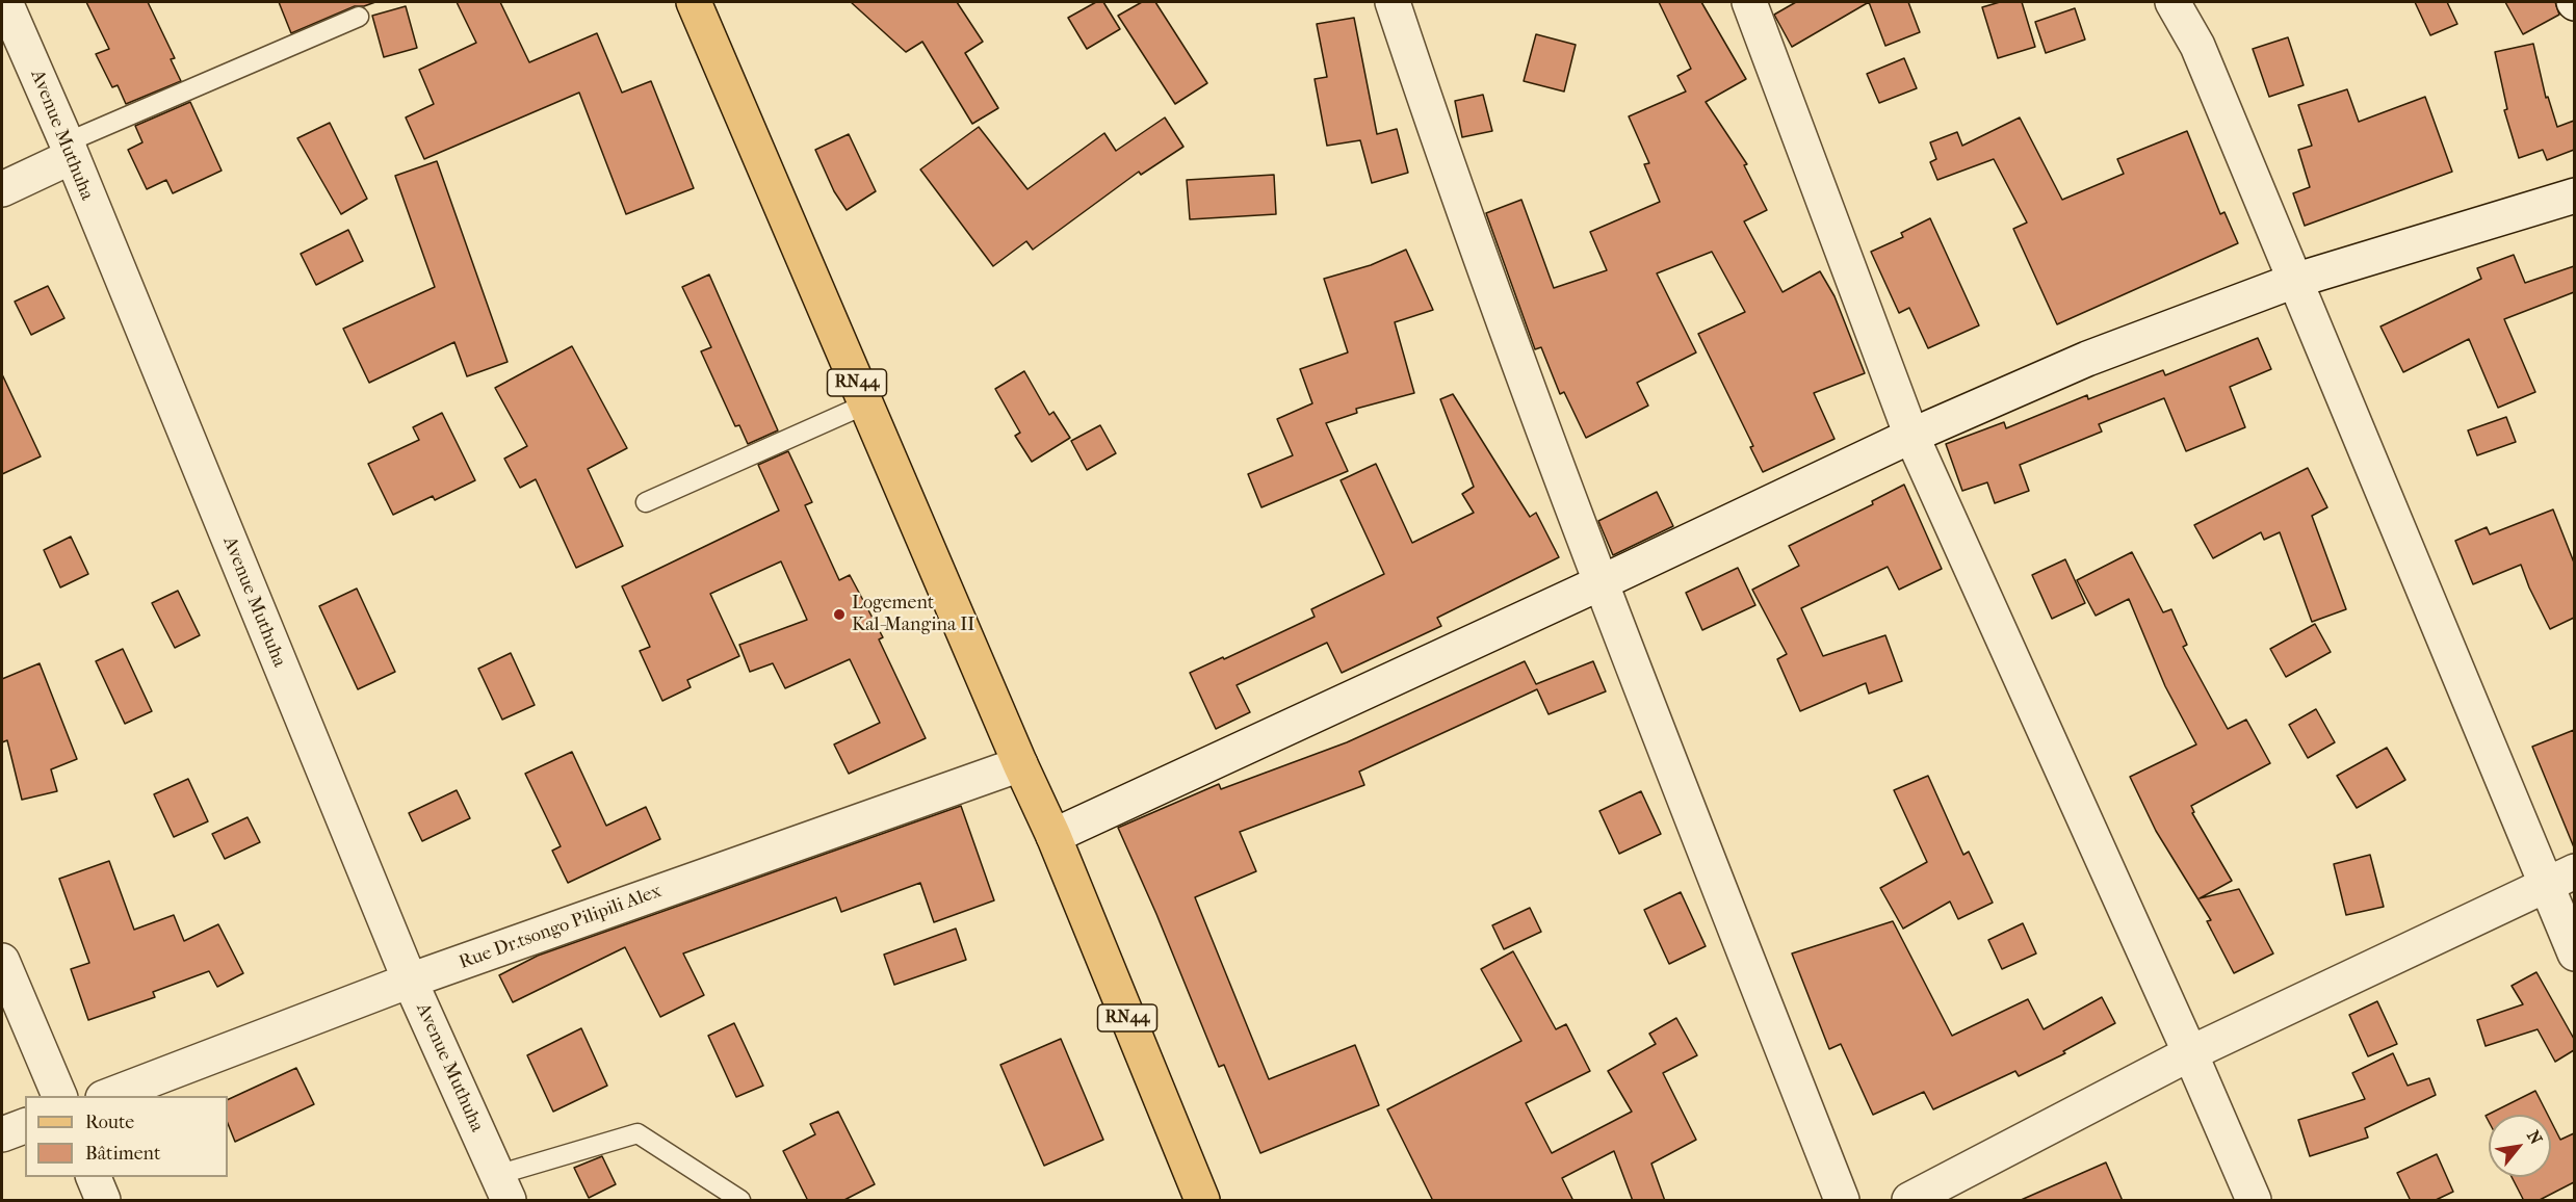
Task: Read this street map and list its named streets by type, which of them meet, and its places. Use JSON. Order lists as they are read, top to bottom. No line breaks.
{"streets":{"main road":["RN44"],"street":["Avenue Muthuha","Rue Dr.tsongo Pilipili Alex"]},"crossings":[["Avenue Muthuha","Rue Dr.tsongo Pilipili Alex"],["RN44","Rue Dr.tsongo Pilipili Alex"]],"places":["Logement Kal-Mangina II"],"legend":["Route","Bâtiment"],"north":"top right"}
